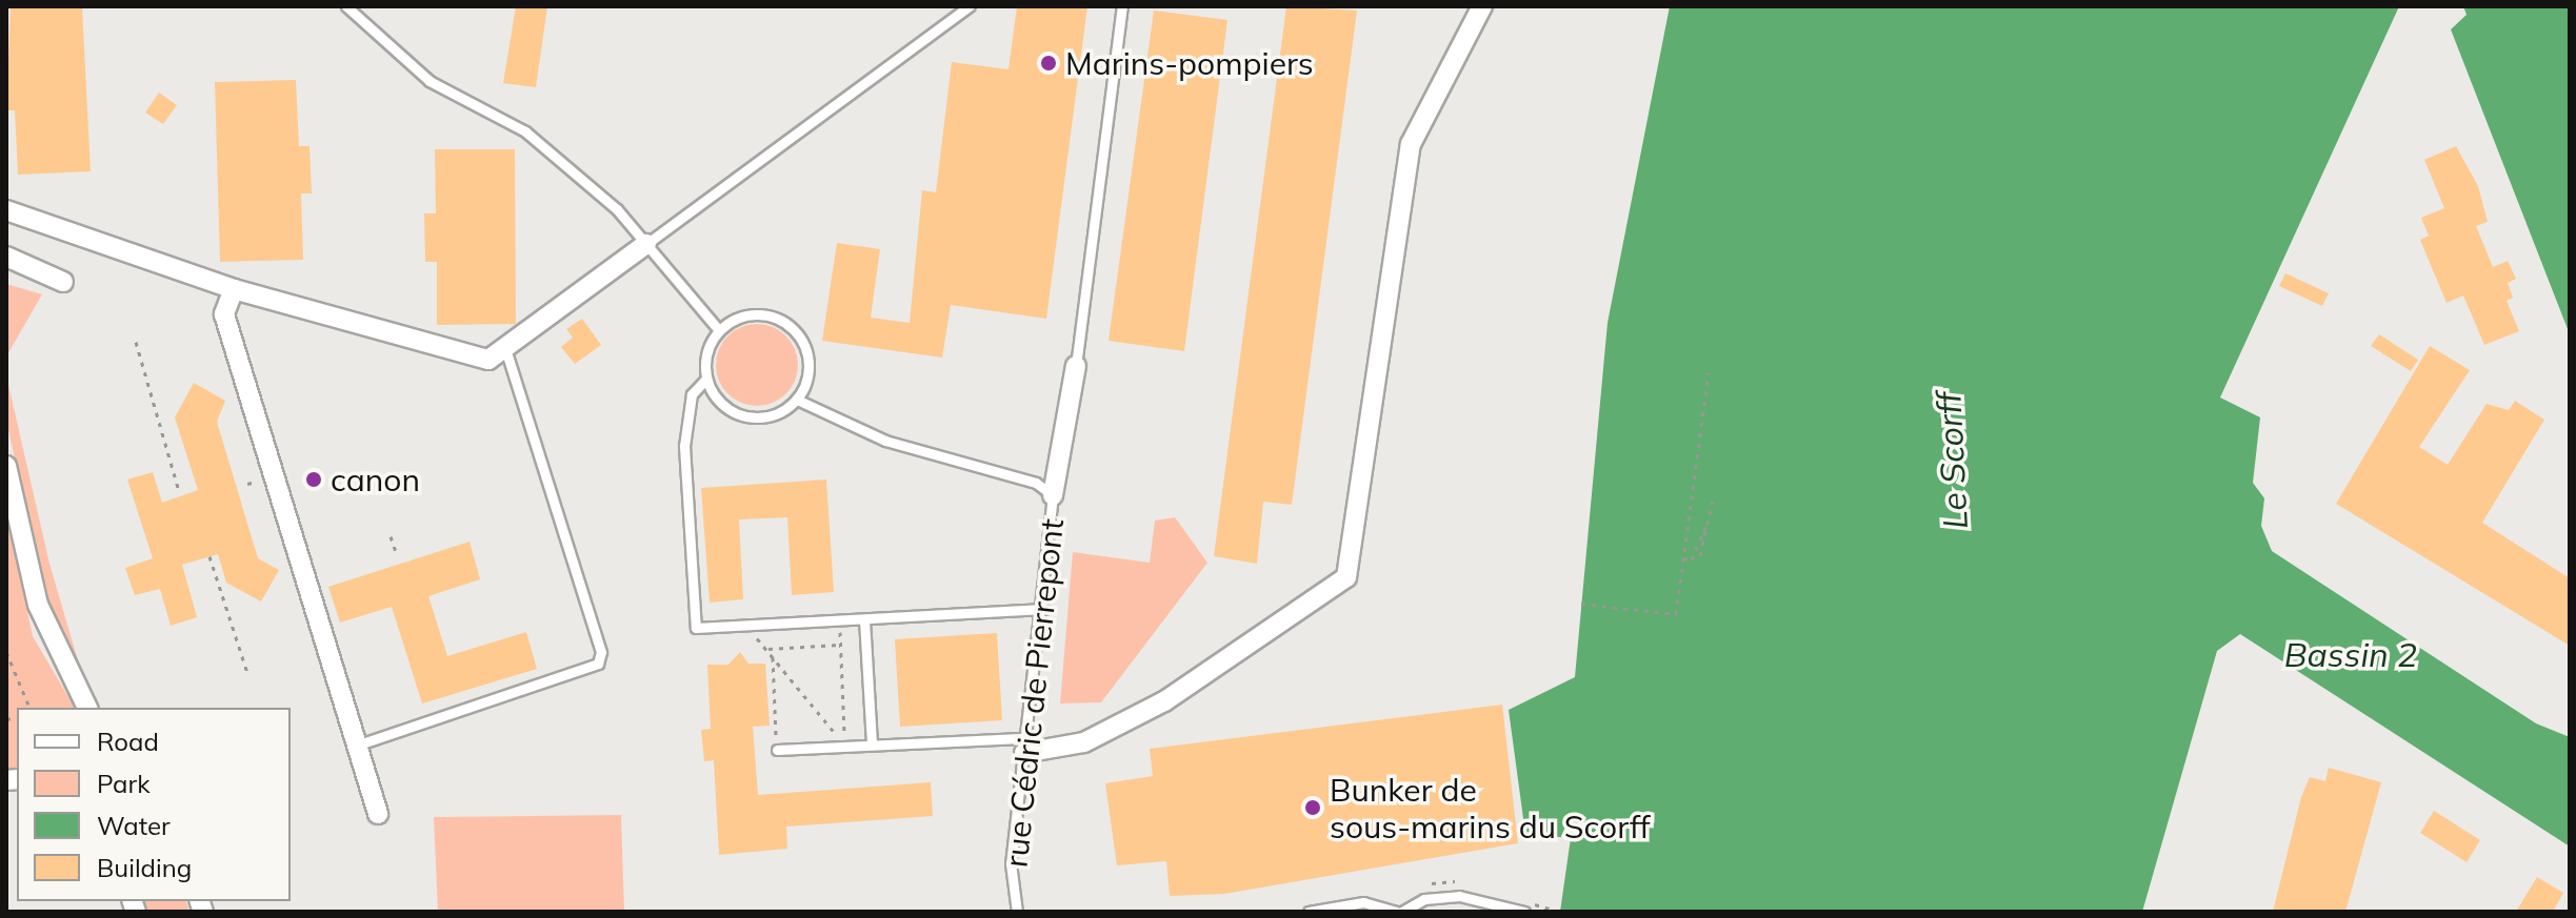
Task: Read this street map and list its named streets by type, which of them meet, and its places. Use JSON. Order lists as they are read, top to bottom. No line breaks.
{"streets":{"lane":["rue Cédric de Pierrepont"]},"water":["Le Scorff","Bassin 2"],"places":["Marins-pompiers","canon","Bunker de sous-marins du Scorff"],"legend":["Road","Park","Water","Building"]}
